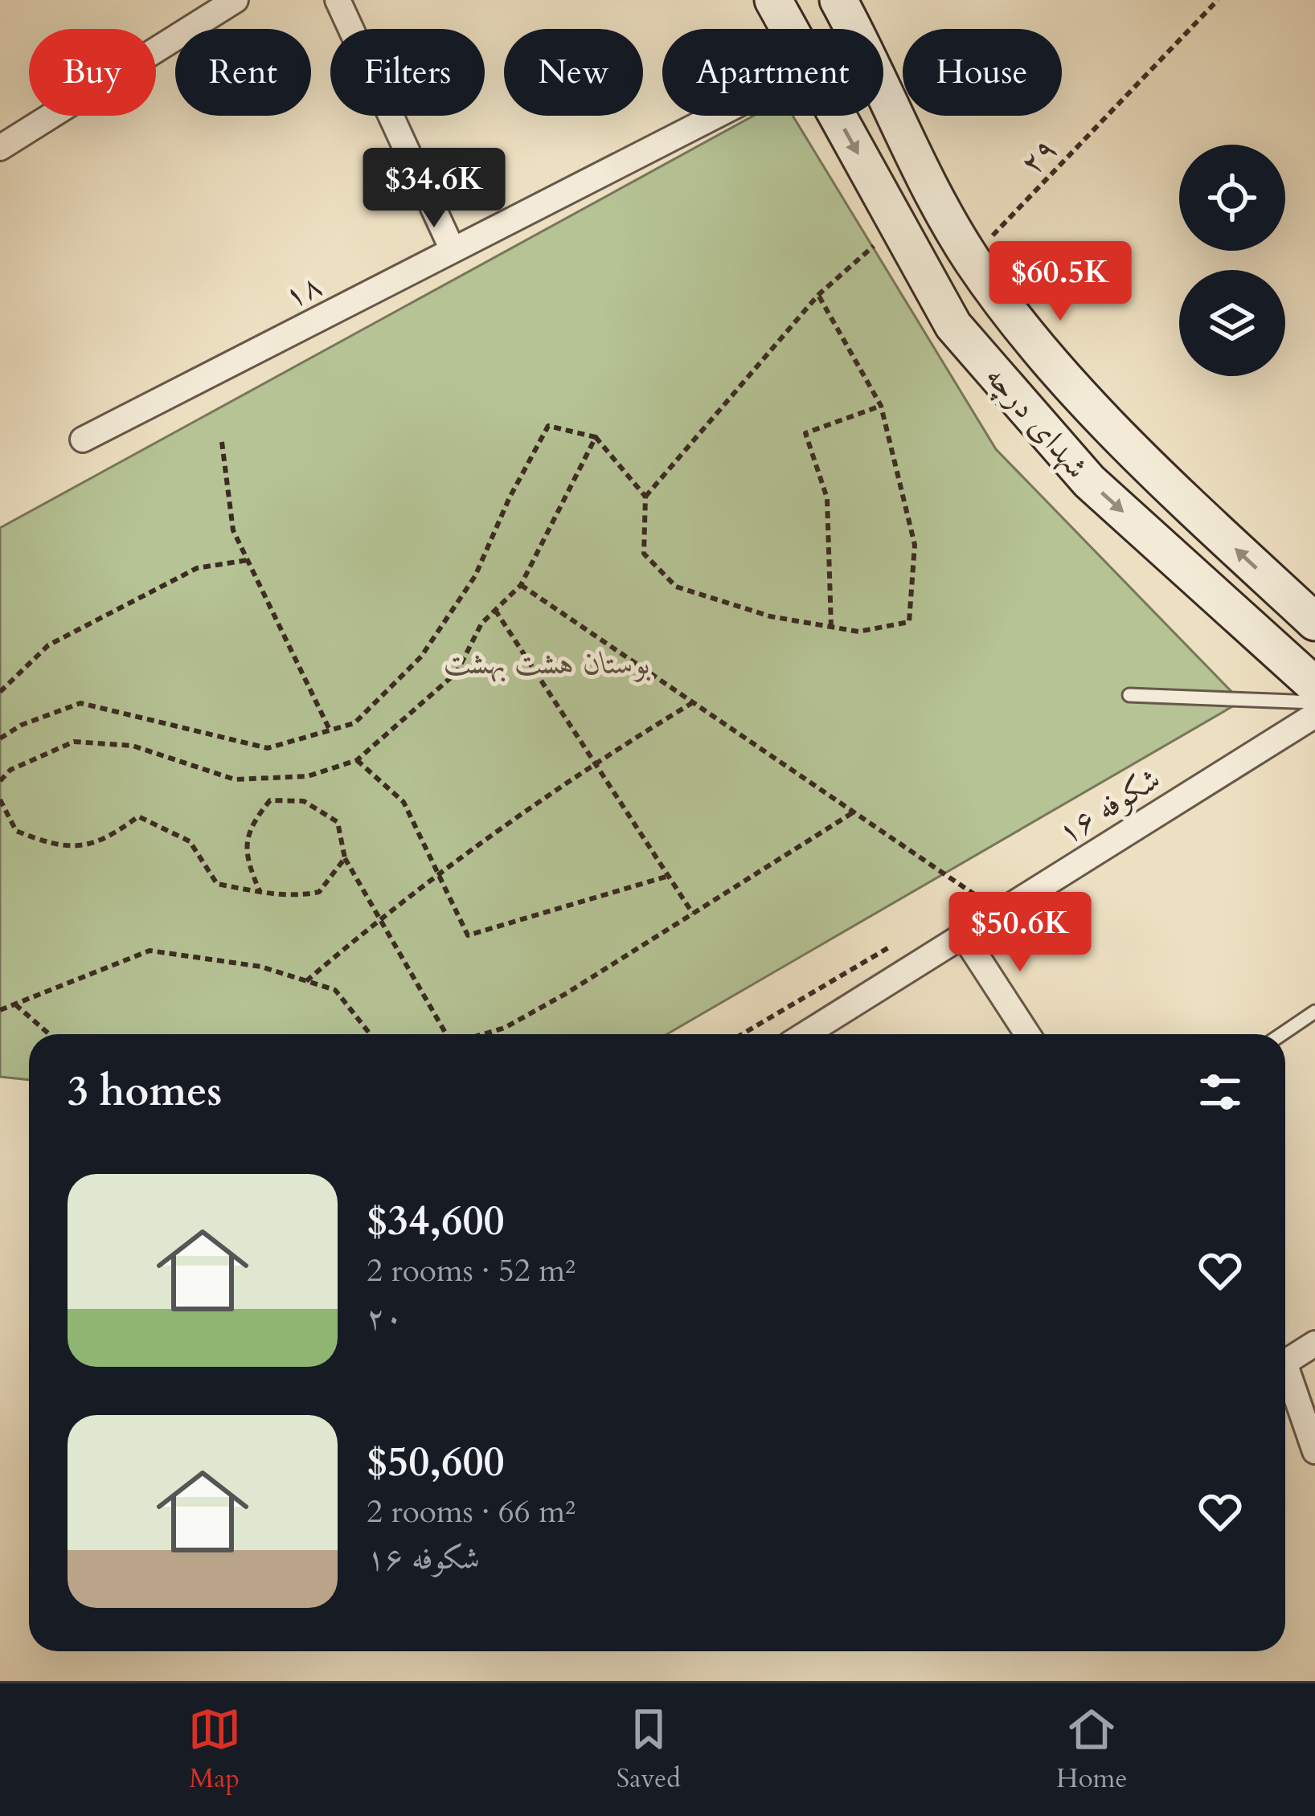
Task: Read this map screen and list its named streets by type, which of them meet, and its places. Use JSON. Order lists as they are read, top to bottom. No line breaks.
{"streets":{"main road":["شهدای درچه"],"street":["۱۸","شکوفه ۱۶"],"path":["۲۹"]},"crossings":[["۲۹","شهدای درچه"]],"parks":["بوستان هشت بهشت"],"page":{"chip":["Buy","Rent","Filters","New","Apartment","House"],"price":["$34.6K","$60.5K","$50.6K"],"heading":"3 homes","list":[{"name":"$34,600","note":"2 rooms · 52 m² · ۲۰"},{"name":"$50,600","note":"2 rooms · 66 m² · شکوفه ۱۶"}],"tabs":["Map","Saved","Home"]}}
